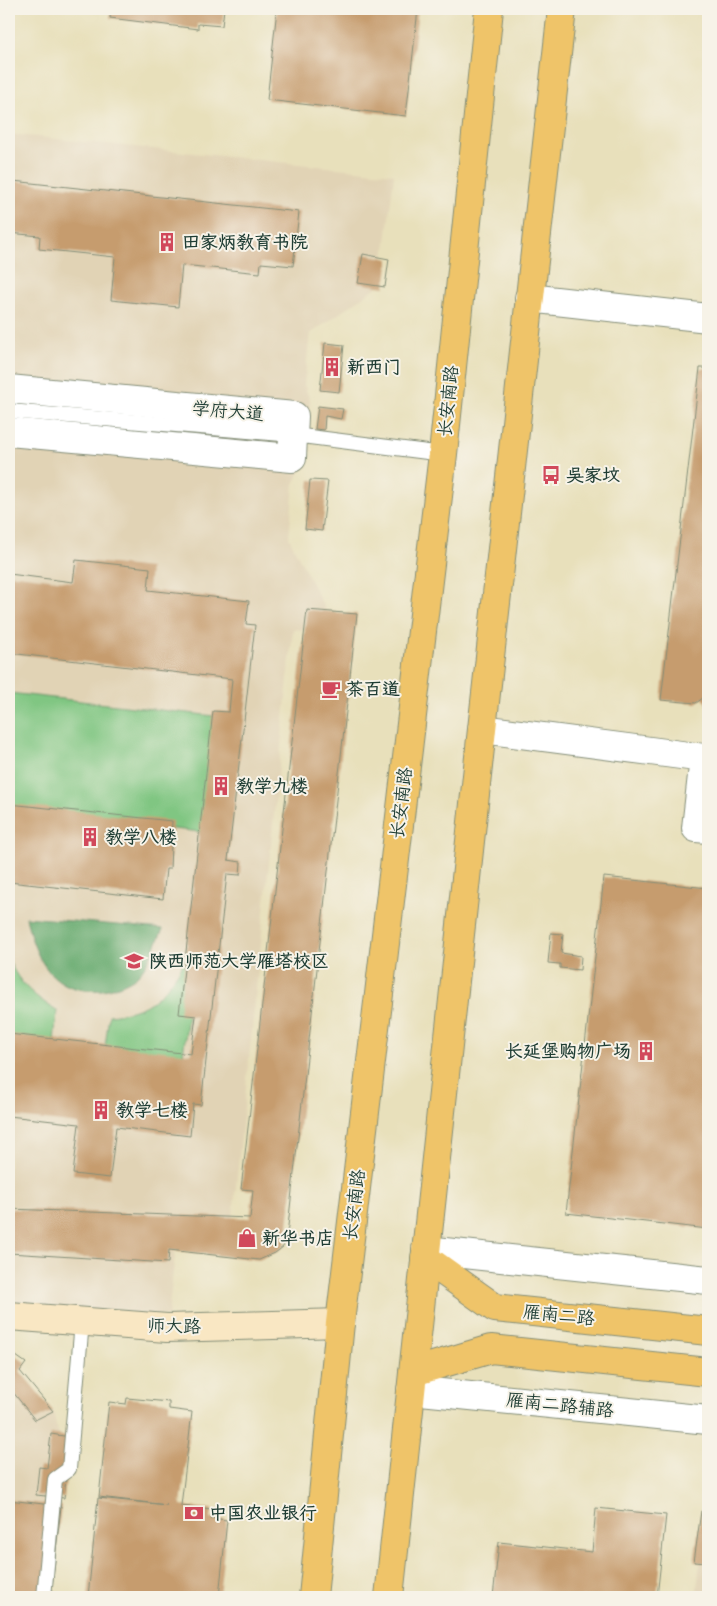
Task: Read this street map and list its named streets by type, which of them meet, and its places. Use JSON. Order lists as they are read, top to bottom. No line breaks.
{"streets":{"main road":["长安南路","雁南二路"],"street":["师大路","雁南二路辅路"],"lane":["学府大道"]},"crossings":[["长安南路","学府大道"],["长安南路","师大路"]],"places":{"building":["田家炳教育书院","新西门","教学九楼","教学八楼","长延堡购物广场","教学七楼"],"bus stop":["吴家坟"],"cafe":["茶百道"],"school or university":["陕西师范大学雁塔校区"],"shop":["新华书店"],"bank":["中国农业银行"]}}
